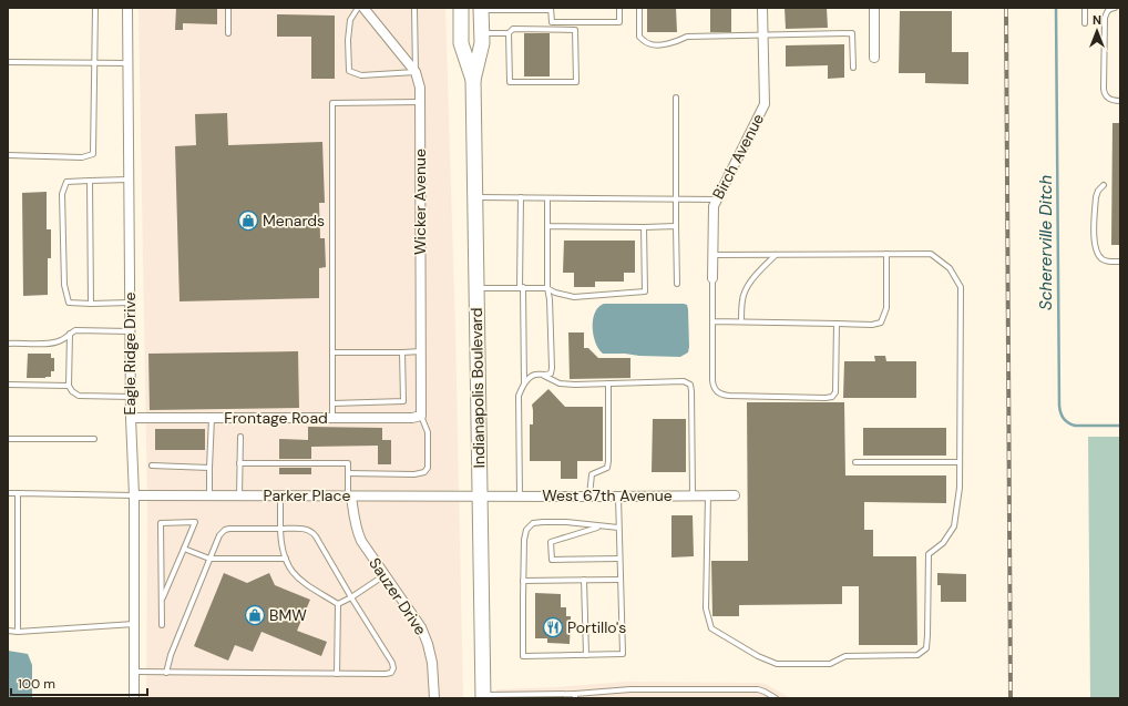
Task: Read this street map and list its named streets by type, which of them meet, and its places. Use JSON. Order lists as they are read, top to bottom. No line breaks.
{"streets":{"highway":["Indianapolis Boulevard"],"street":["Birch Avenue","Wicker Avenue","Eagle Ridge Drive","Frontage Road","Parker Place","West 67th Avenue","Sauzer Drive"]},"crossings":[["Wicker Avenue","Frontage Road"],["Eagle Ridge Drive","Frontage Road"],["Eagle Ridge Drive","Parker Place"],["Indianapolis Boulevard","Parker Place"],["Indianapolis Boulevard","West 67th Avenue"],["Parker Place","West 67th Avenue"],["Parker Place","Sauzer Drive"]],"water":["Schererville Ditch"],"places":{"shop":["Menards","BMW"],"restaurant":["Portillo's"]},"scale_bar":"100 m","north":"top"}
